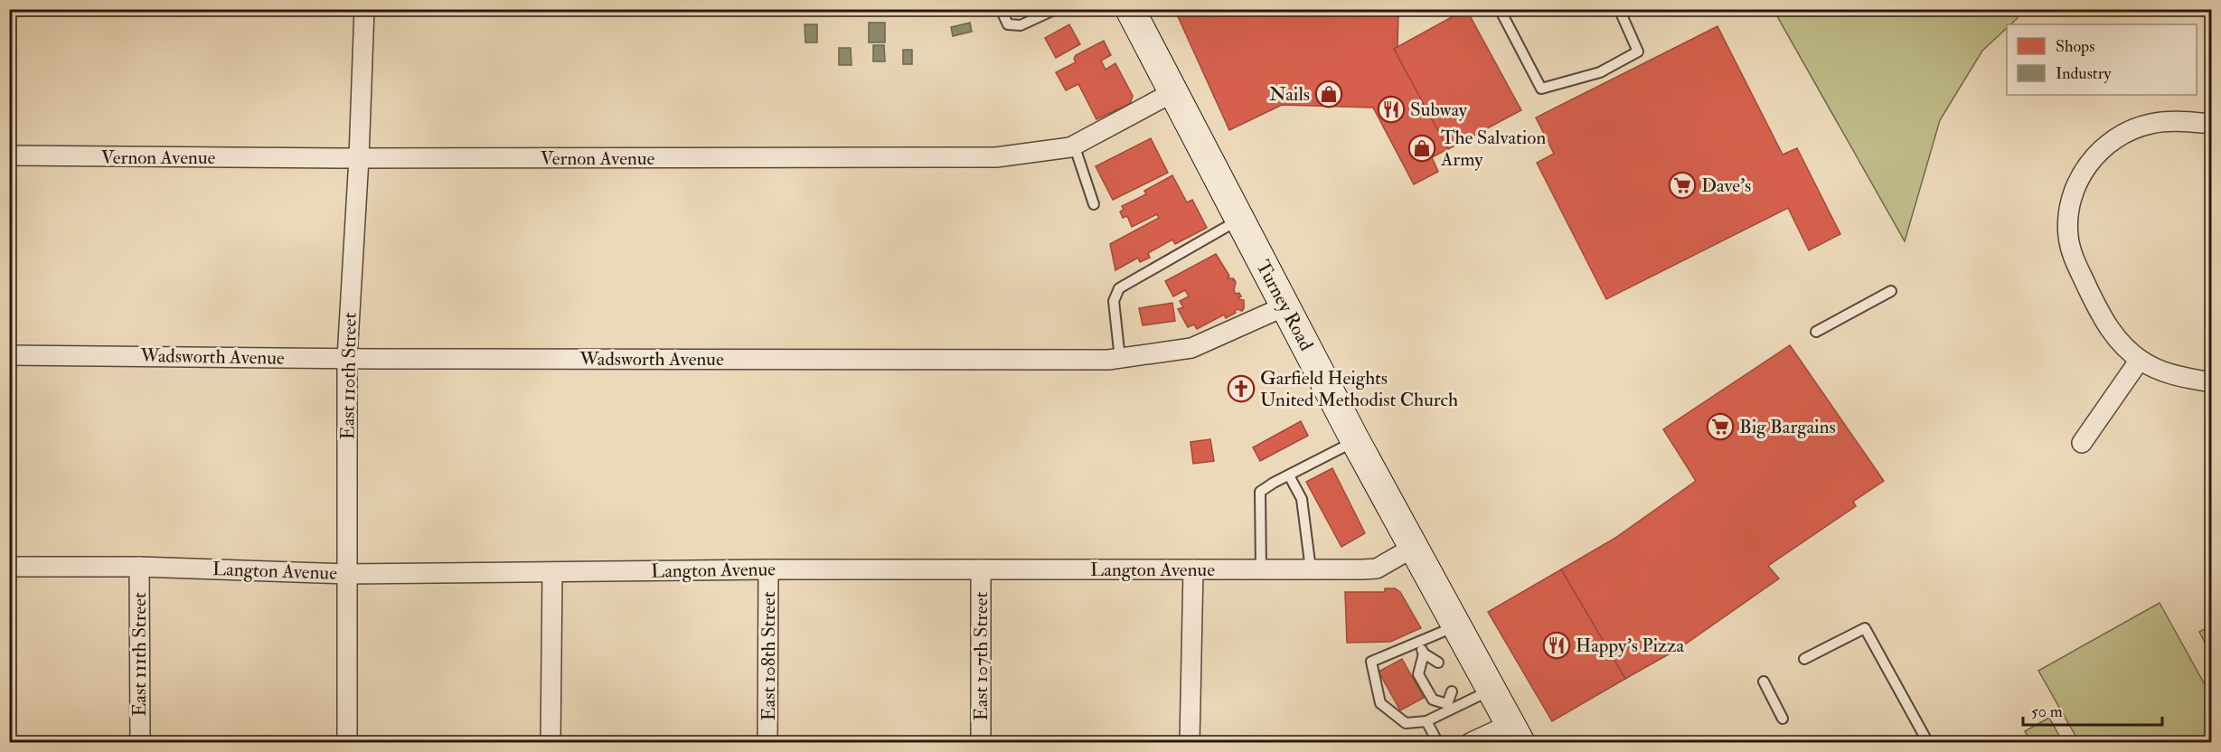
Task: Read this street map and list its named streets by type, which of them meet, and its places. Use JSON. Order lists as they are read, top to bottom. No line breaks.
{"streets":{"main road":["Turney Road"],"street":["Vernon Avenue","Wadsworth Avenue","East 110th Street","Langton Avenue","East 111th Street","East 108th Street","East 107th Street"]},"crossings":[["Vernon Avenue","Turney Road"],["Vernon Avenue","East 110th Street"],["Turney Road","Wadsworth Avenue"],["Turney Road","Langton Avenue"],["Wadsworth Avenue","East 110th Street"],["East 110th Street","Langton Avenue"],["Langton Avenue","East 111th Street"],["Langton Avenue","East 108th Street"],["Langton Avenue","East 107th Street"]],"places":{"shop":["Nails","The Salvation Army"],"restaurant":["Subway","Happy's Pizza"],"supermarket":["Dave's","Big Bargains"],"church":["Garfield Heights United Methodist Church"]},"legend":["Shops","Industry"],"scale_bar":"50 m"}
